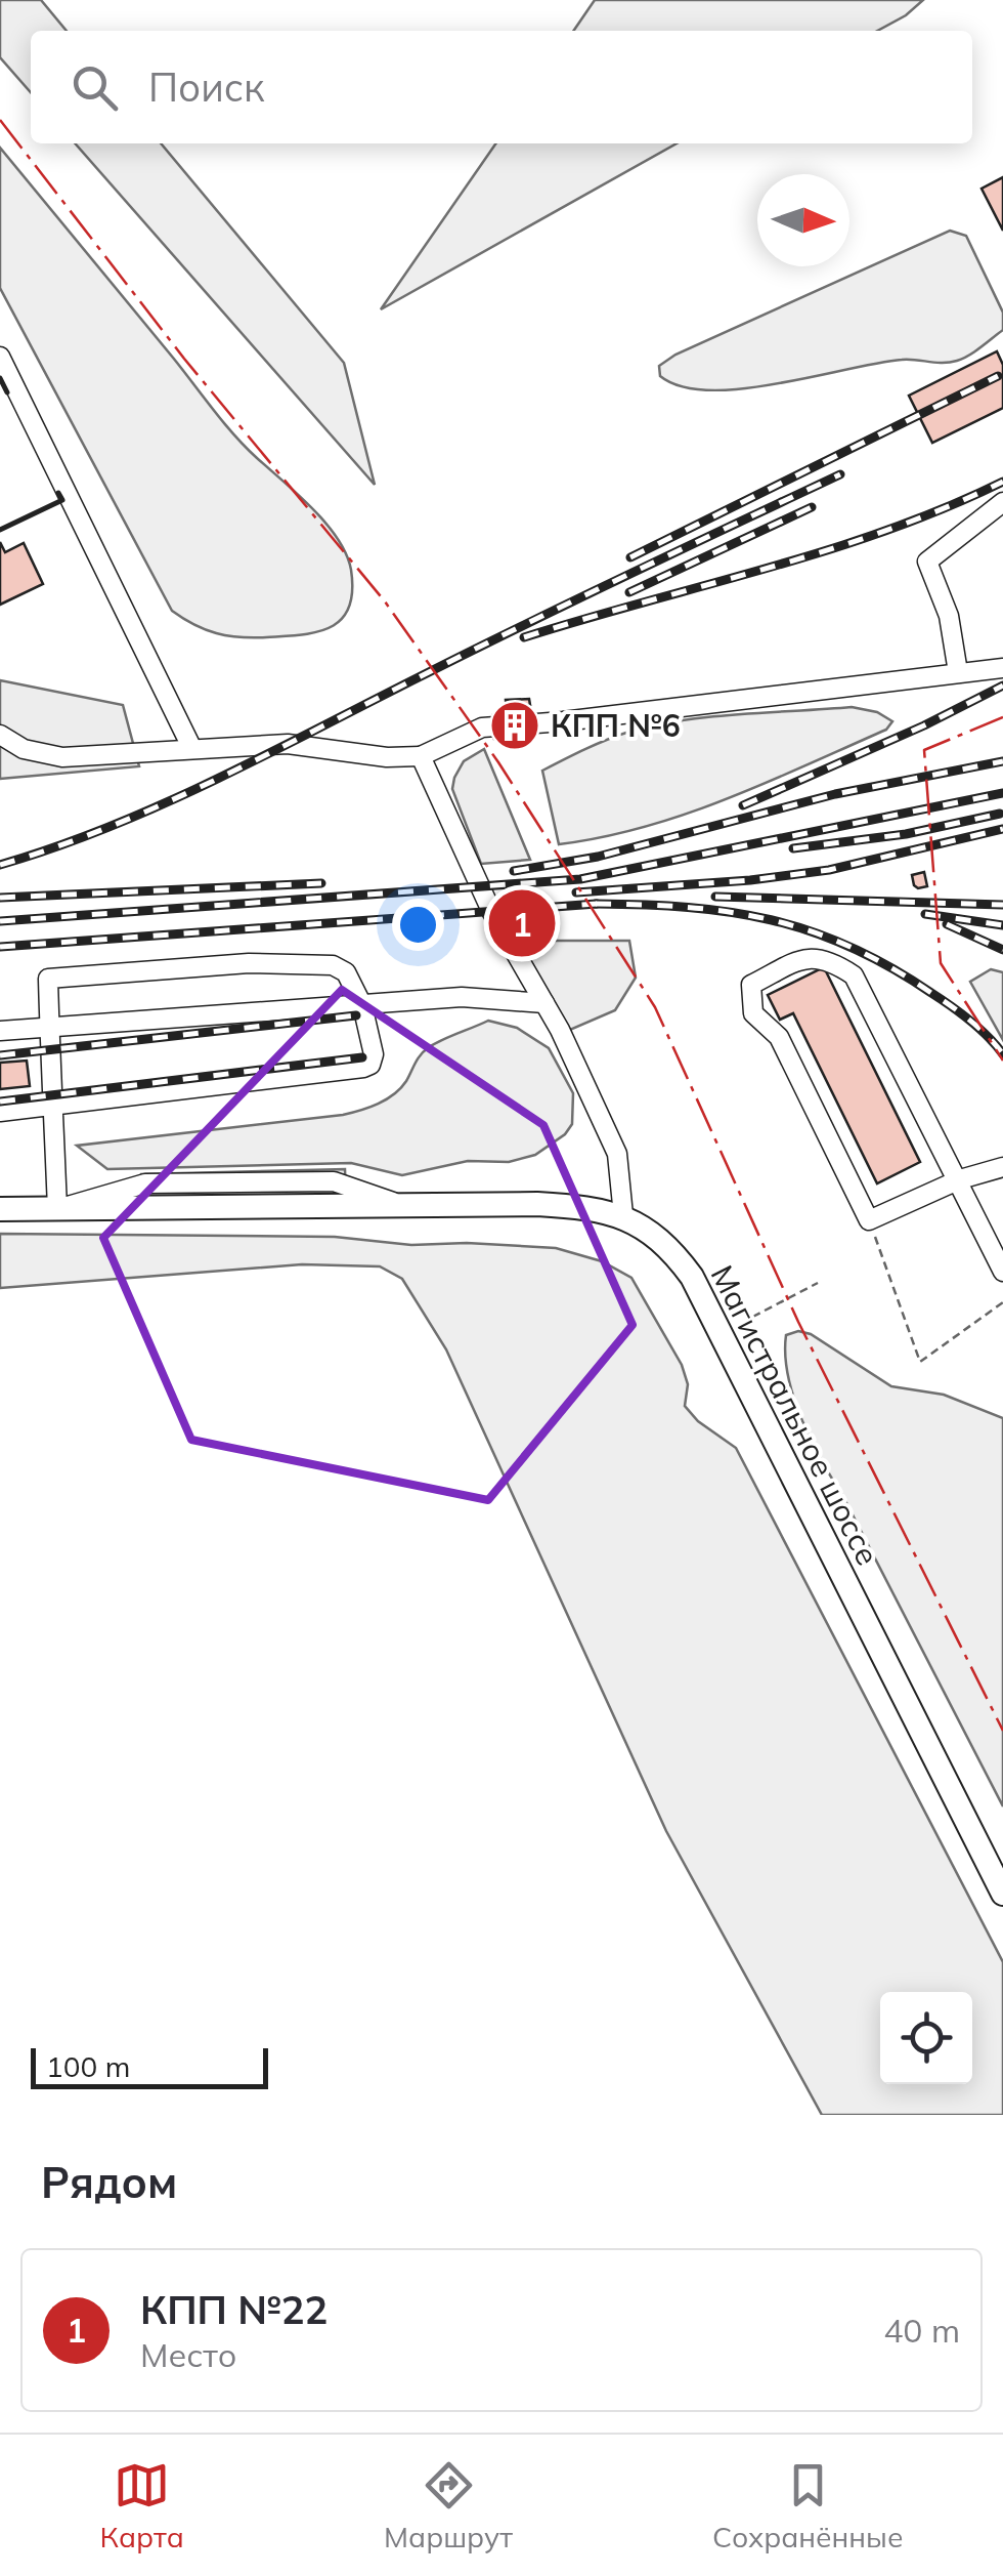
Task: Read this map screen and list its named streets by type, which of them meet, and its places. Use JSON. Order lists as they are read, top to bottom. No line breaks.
{"streets":{"main road":["Магистральное шоссе"]},"places":{"building":["КПП №6"]},"scale_bar":"100 m","north":"right","page":{"search":"Поиск","pins":"1","scale":"100 m","heading":"Рядом","list":[{"mark":"1","name":"КПП №22","note":"Место","value":"40 m"}],"nav":["Карта","Маршрут","Сохранённые"]}}
